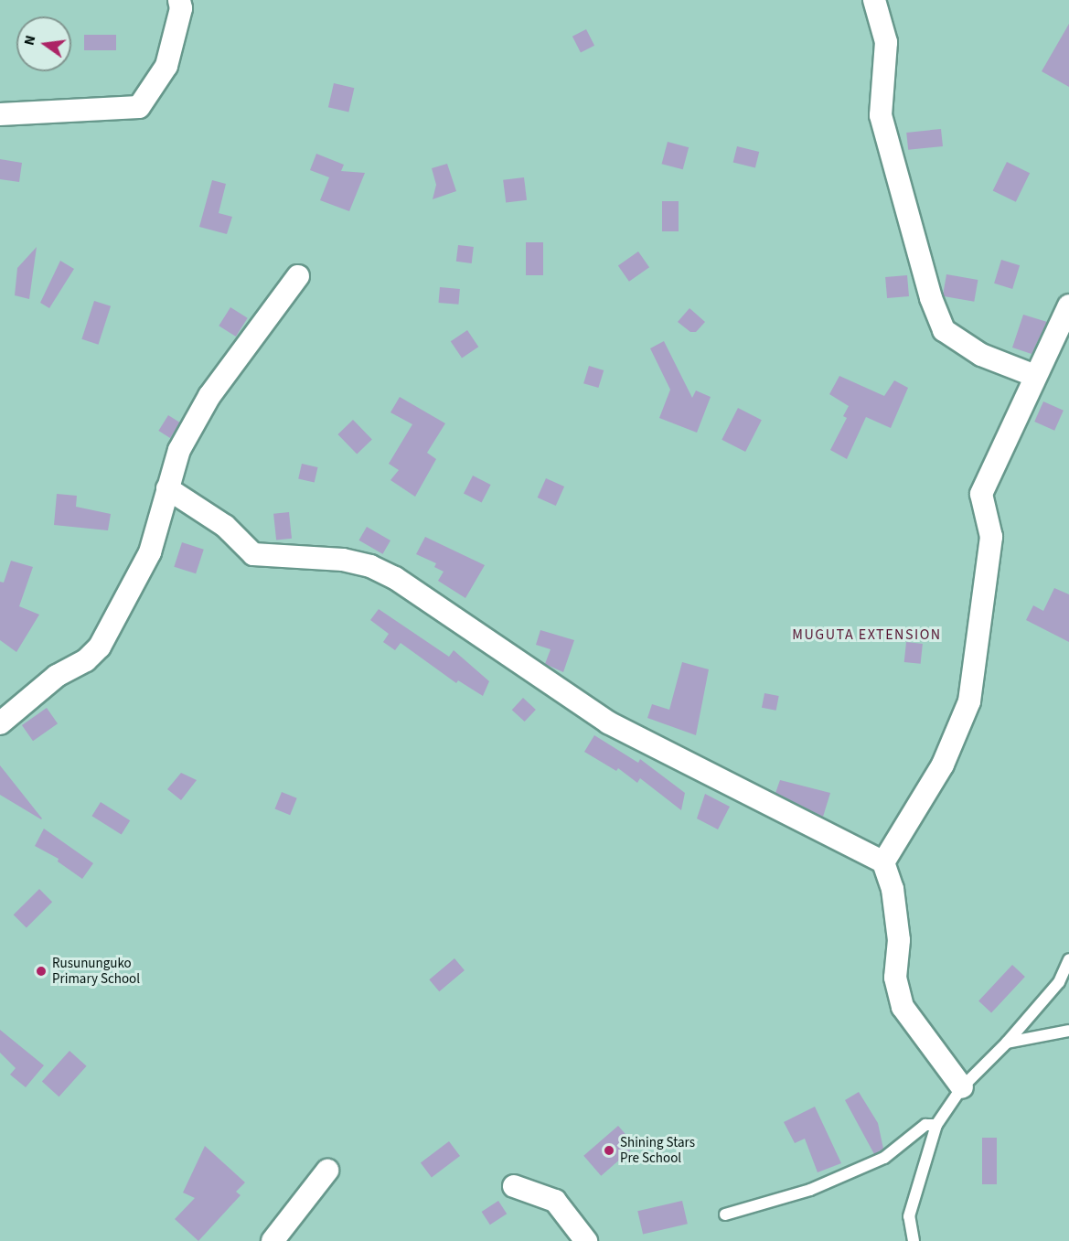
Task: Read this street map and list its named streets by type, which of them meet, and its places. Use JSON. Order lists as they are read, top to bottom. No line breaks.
{"districts":["MUGUTA EXTENSION"],"places":["Rusununguko Primary School","Shining Stars Pre School"],"north":"left"}
